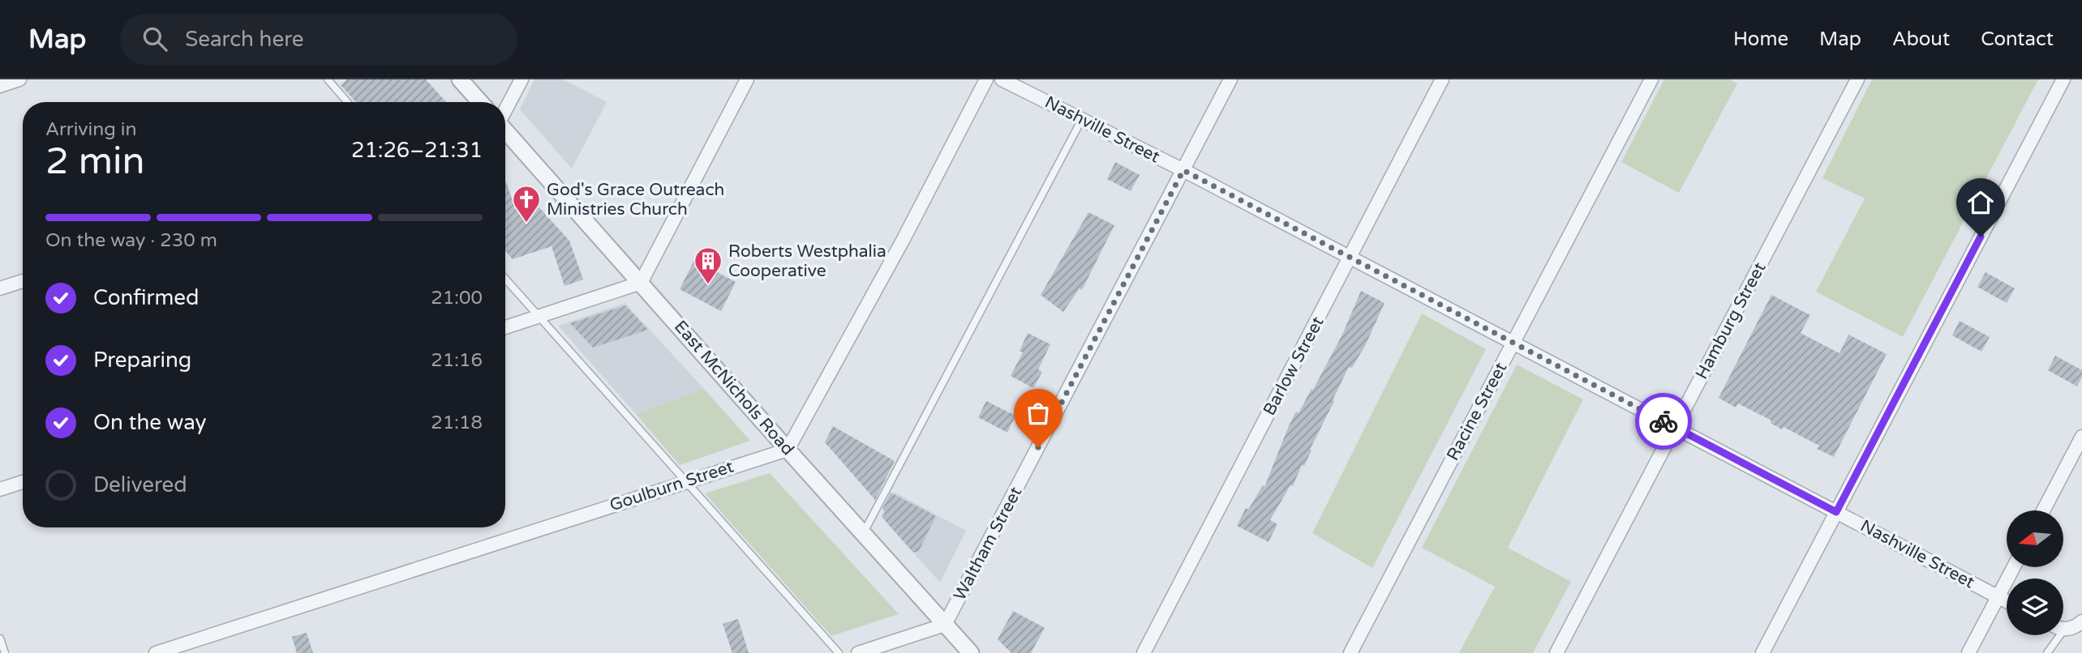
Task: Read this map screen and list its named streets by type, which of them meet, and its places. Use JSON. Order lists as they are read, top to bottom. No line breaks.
{"streets":{"street":["Nashville Street","Hamburg Street","Barlow Street","East McNichols Road","Racine Street","Goulburn Street","Waltham Street"]},"crossings":[["Nashville Street","Hamburg Street"],["Nashville Street","Barlow Street"],["Nashville Street","Racine Street"],["Nashville Street","Waltham Street"],["East McNichols Road","Goulburn Street"],["East McNichols Road","Waltham Street"]],"places":{"church":["God's Grace Outreach Ministries Church"],"building":["Roberts Westphalia Cooperative"]},"north":"left","page":{"header":"Map","search":"Search here","nav":["Home","Map","About","Contact"],"heading":["2 min","Arriving in","21:26–21:31"],"bar":"On the way · 230 m","list":[["Confirmed","21:00"],["Preparing","21:16"],["On the way","21:18"],"Delivered"]}}
